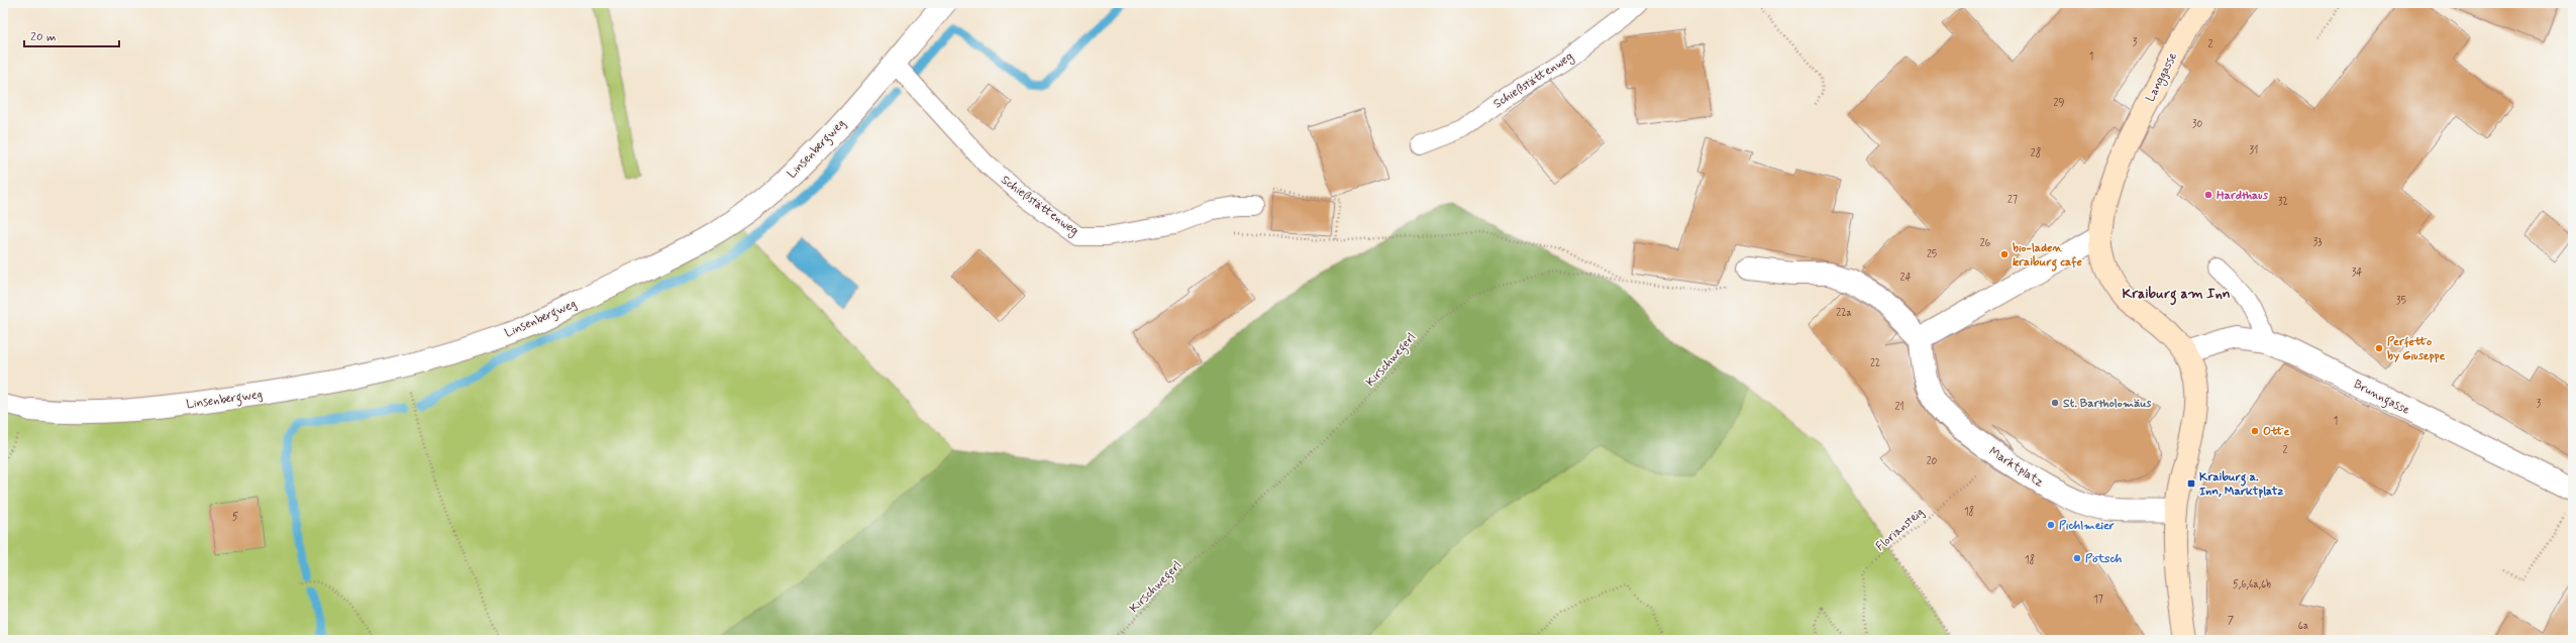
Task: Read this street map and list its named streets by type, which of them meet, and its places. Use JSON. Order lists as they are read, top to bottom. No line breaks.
{"streets":{"main road":["Langgasse"],"street":["Linsenbergweg","Brunngasse","Marktplatz"],"lane":["Schießstättenweg"],"path":["Kirschwegerl","Floriansteig"]},"crossings":[["Schießstättenweg","Linsenbergweg"],["Marktplatz","Floriansteig"]],"districts":["Kraiburg am Inn"],"places":{"other":["Hardthaus","bio-laden kraiburg cafe","Perfetto by Giuseppe","St. Bartholomäus","Otte","Pichlmeier","Pötsch"],"transit":["Kraiburg a. Inn, Marktplatz"]},"house_numbers":["3","2","1","29","30","31","28","27","32","33","26","25","34","24","35","22a","22","3","21","1","2","20","18","5","18","5,6,6a,6b","17","7","6a"],"scale_bar":"20 m"}
